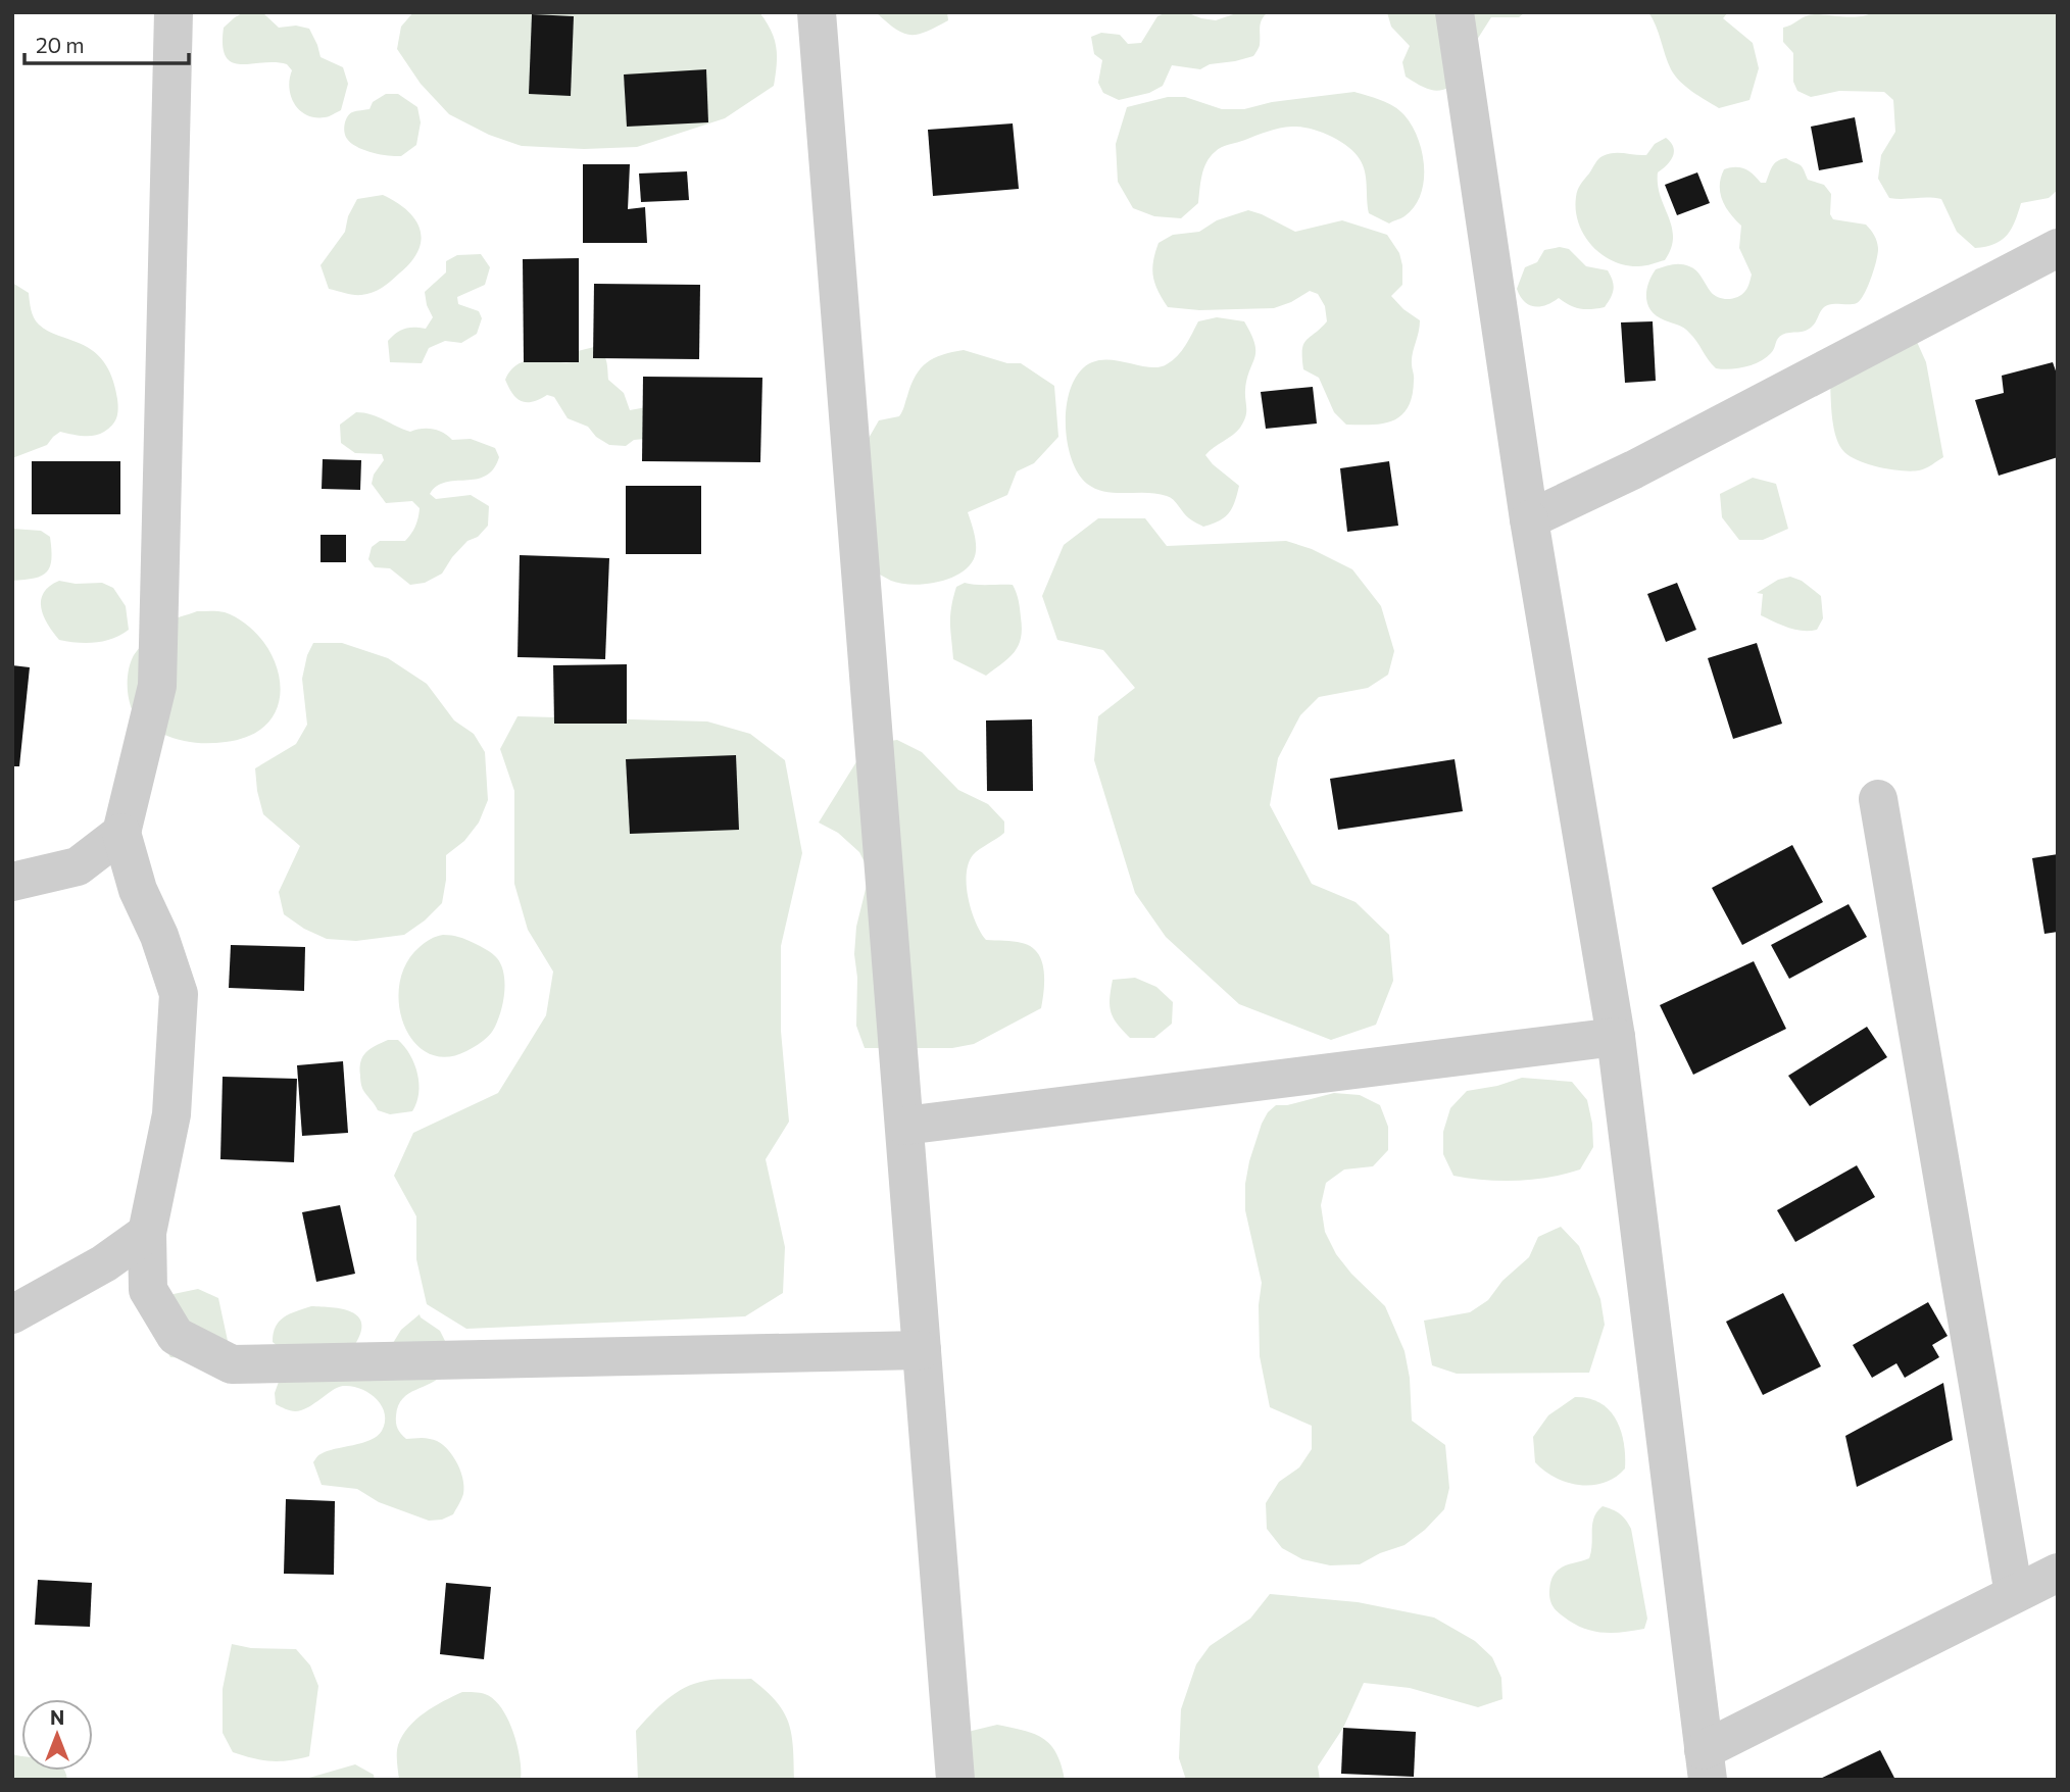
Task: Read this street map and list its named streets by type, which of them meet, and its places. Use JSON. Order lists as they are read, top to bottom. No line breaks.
{"scale_bar":"20 m","north":"top"}
